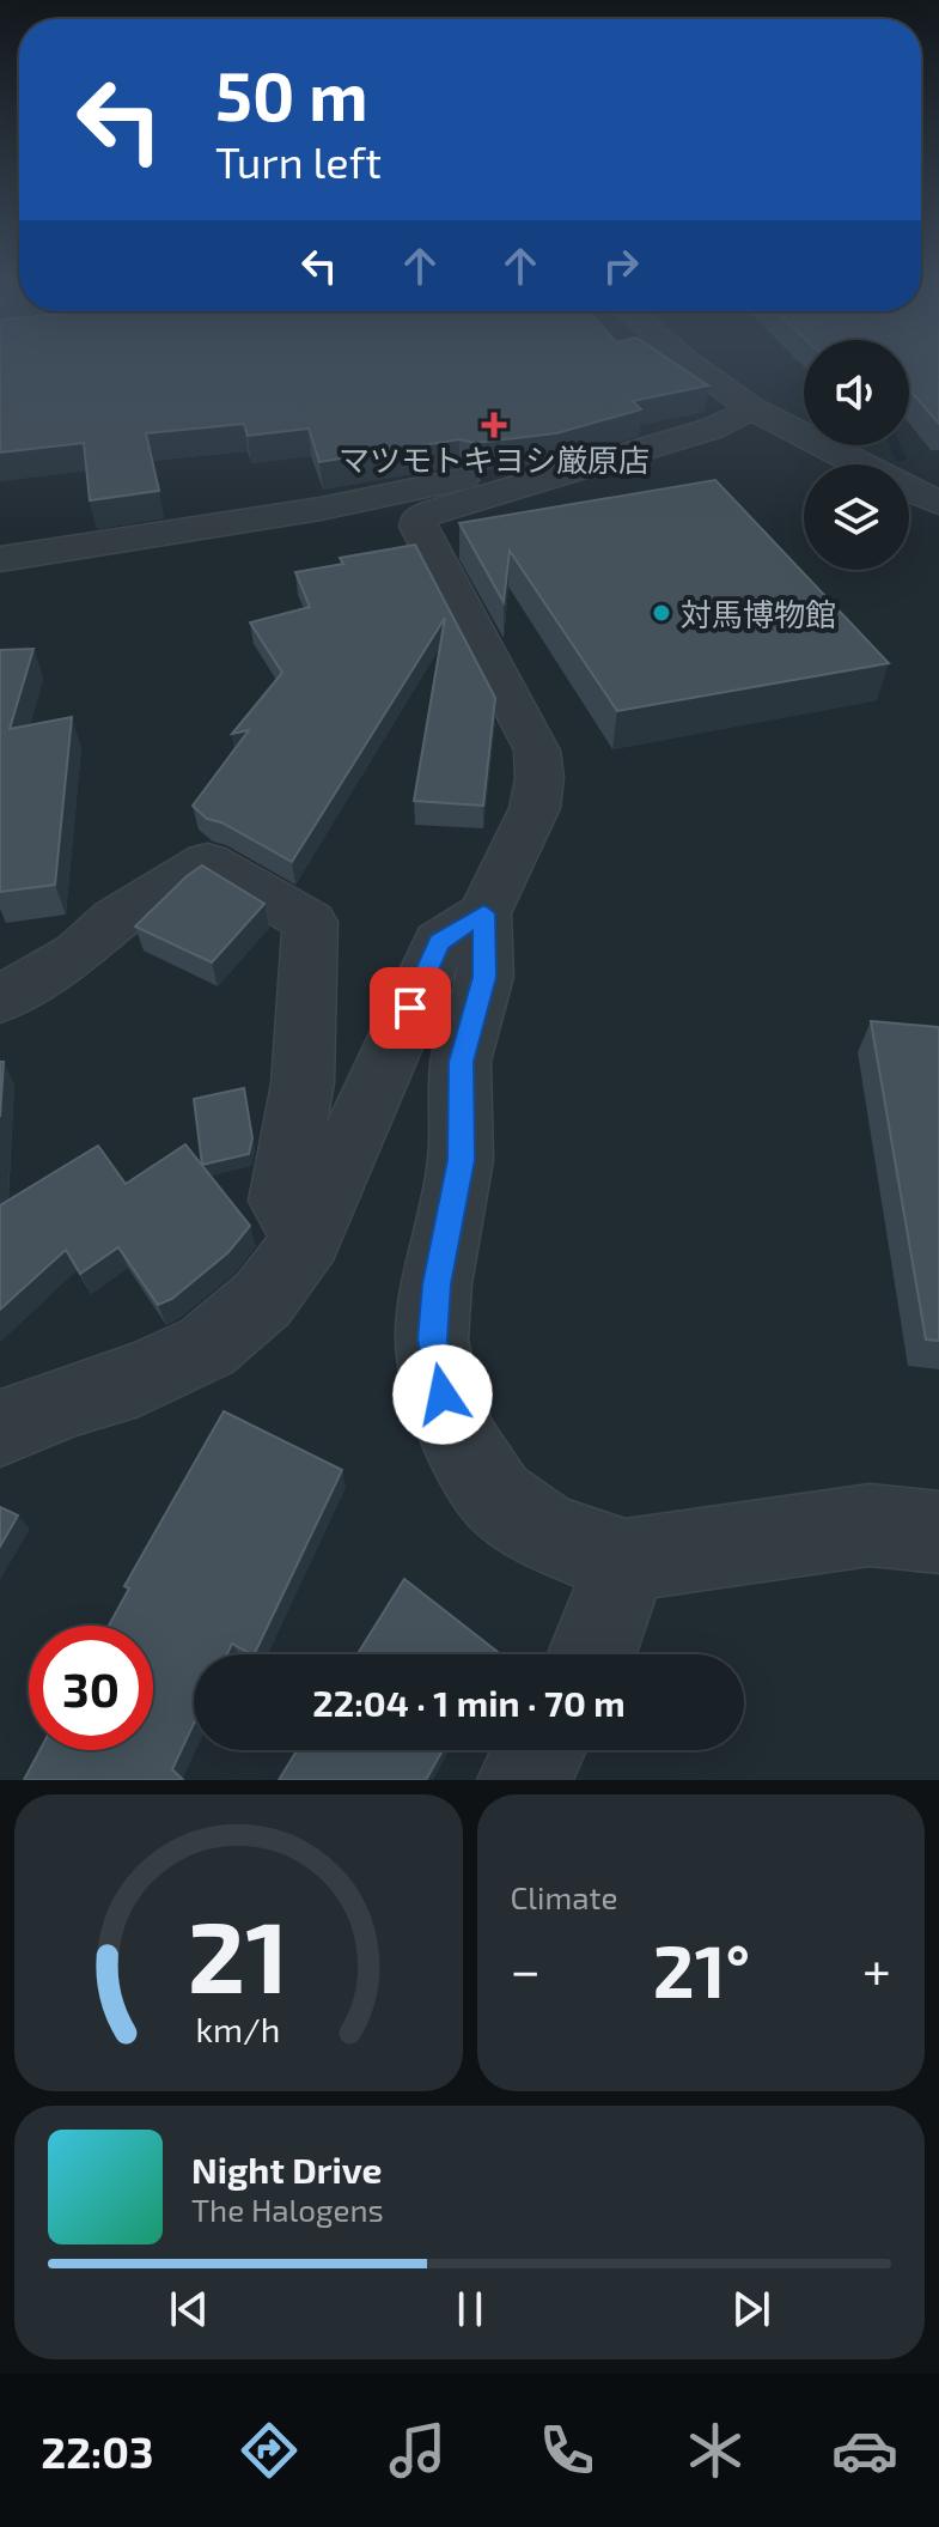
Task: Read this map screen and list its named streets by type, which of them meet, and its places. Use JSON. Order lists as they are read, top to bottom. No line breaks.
{"places":{"health":["マツモトキヨシ厳原店"],"other":["対馬博物館"]},"page":{"turn":["50 m","Turn left"],"limit":"30","trip":"22:04 · 1 min · 70 m","tile":"Climate","heat":["−","21°","+"],"song":["Night Drive","The Halogens"],"tabs":"22:03","gauge":["21","km/h"]}}
